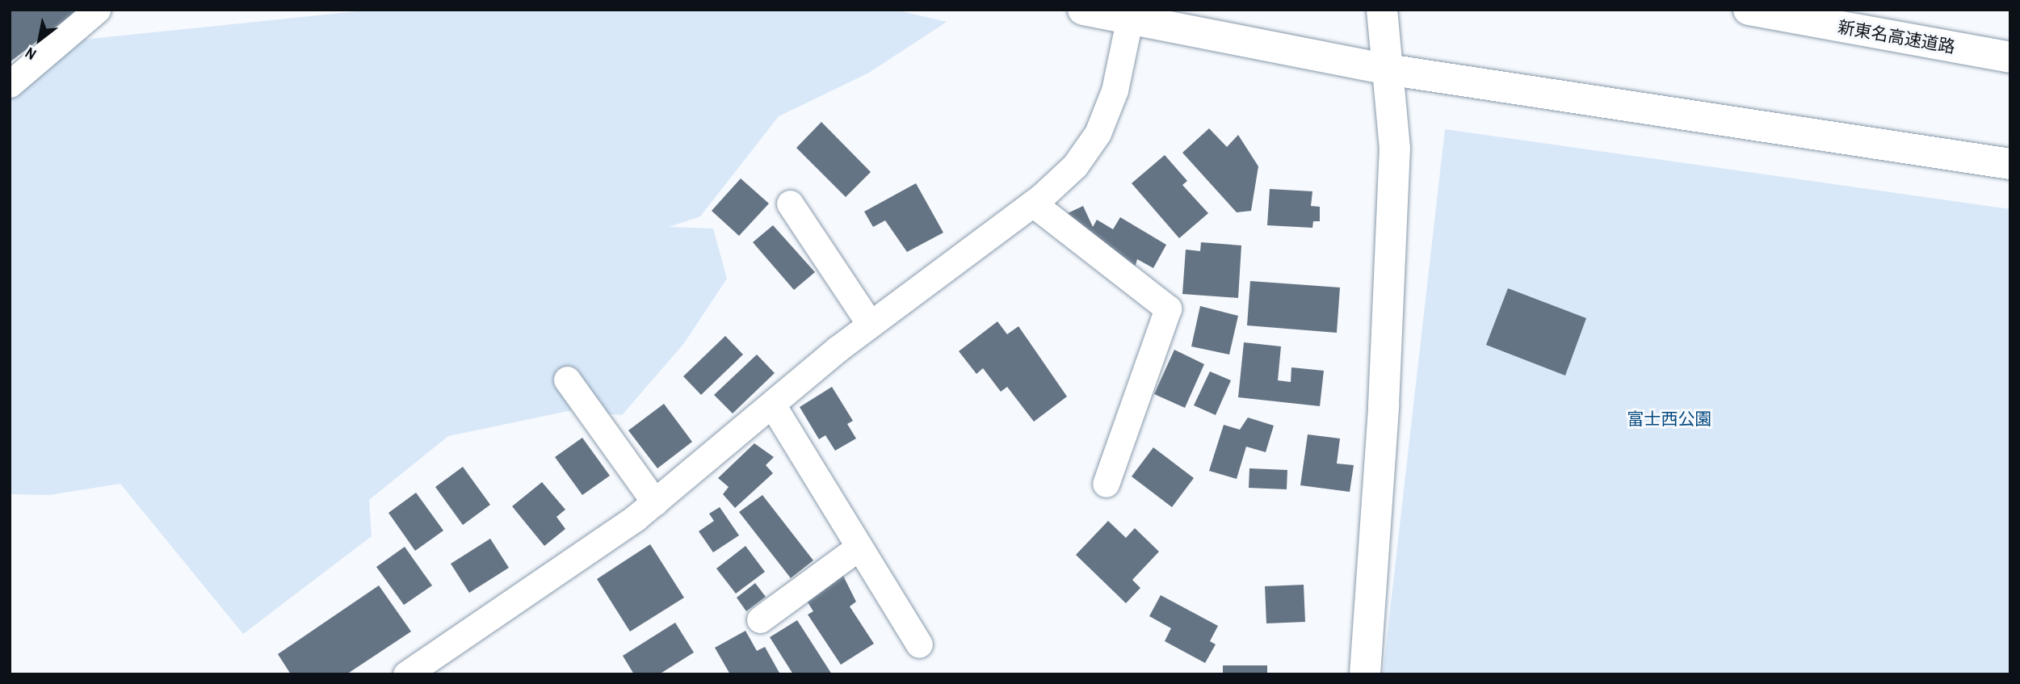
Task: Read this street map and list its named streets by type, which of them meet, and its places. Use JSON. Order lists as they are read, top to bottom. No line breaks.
{"streets":{"main road":["新東名高速道路"]},"parks":["富士西公園"],"north":"bottom left"}
